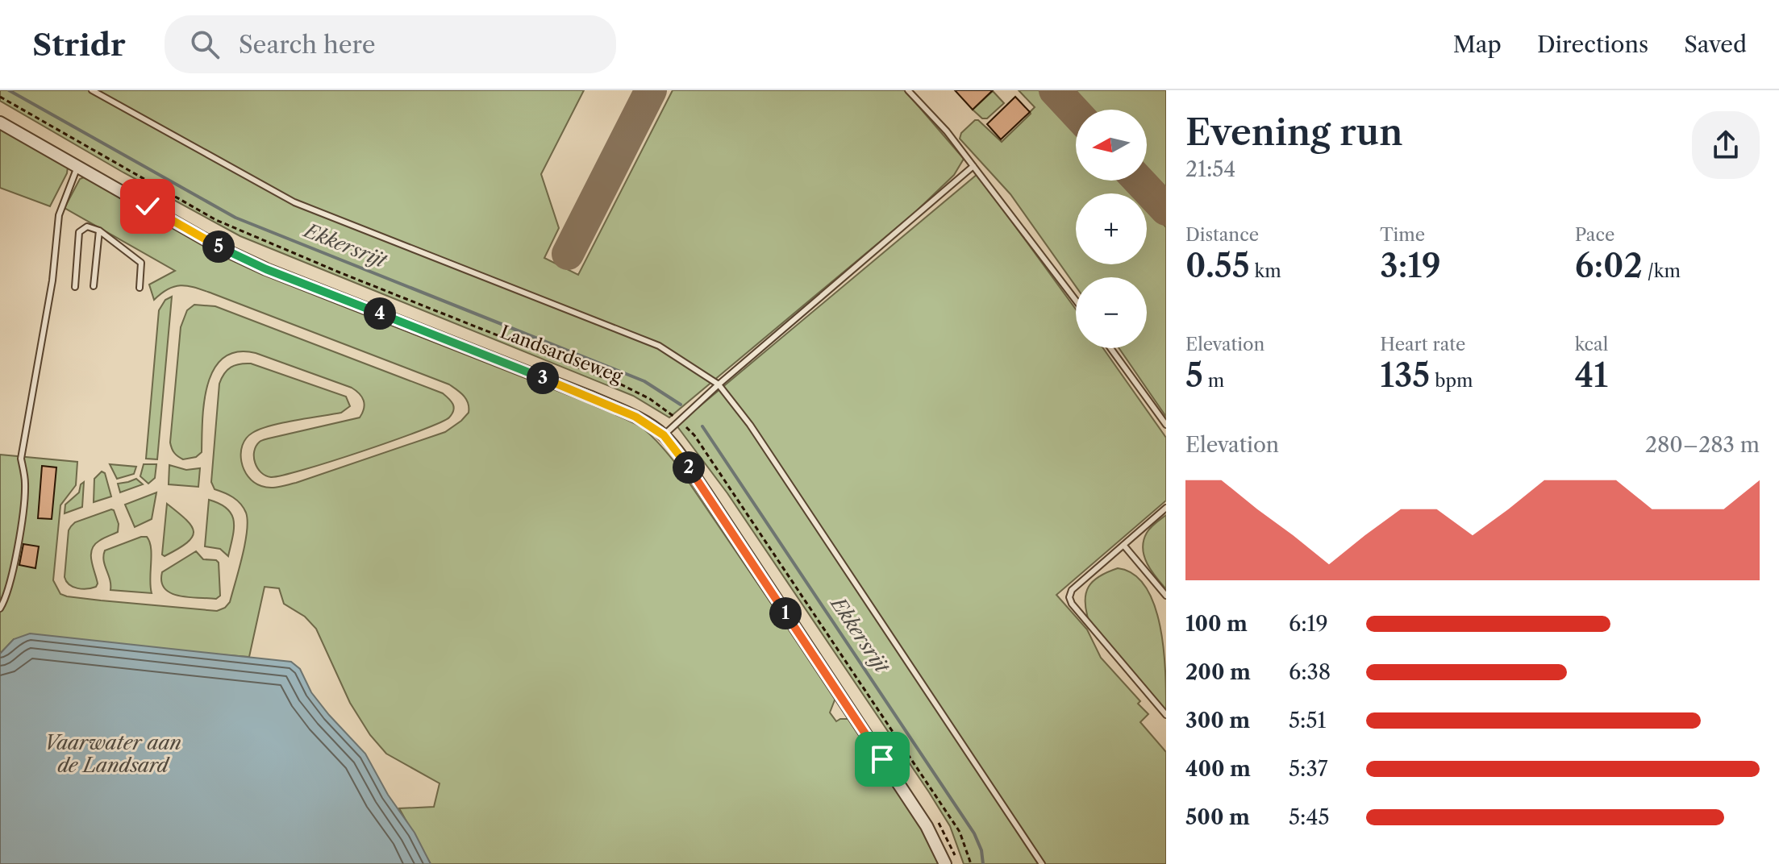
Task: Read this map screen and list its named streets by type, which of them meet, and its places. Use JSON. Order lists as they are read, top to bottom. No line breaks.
{"streets":{"street":["Landsardseweg"]},"water":["Ekkersrijt","Vaarwater aan de Landsard"],"north":"left","page":{"header":"Stridr","search":"Search here","nav":["Map","Directions","Saved"],"heading":["Evening run","21:54"],"map_buttons":["+","−"],"stats":[["Distance","0.55 km"],["Time","3:19"],["Pace","6:02 /km"],["Elevation","5 m"],["Heart rate","135 bpm"],["kcal","41"]],"pins":["5","4","3","2","1"],"chart":["Elevation","280–283 m"],"list":[{"name":"100 m","note":"6:19"},{"name":"200 m","note":"6:38"},{"name":"300 m","note":"5:51"},{"name":"400 m","note":"5:37"},{"name":"500 m","note":"5:45"}]}}
